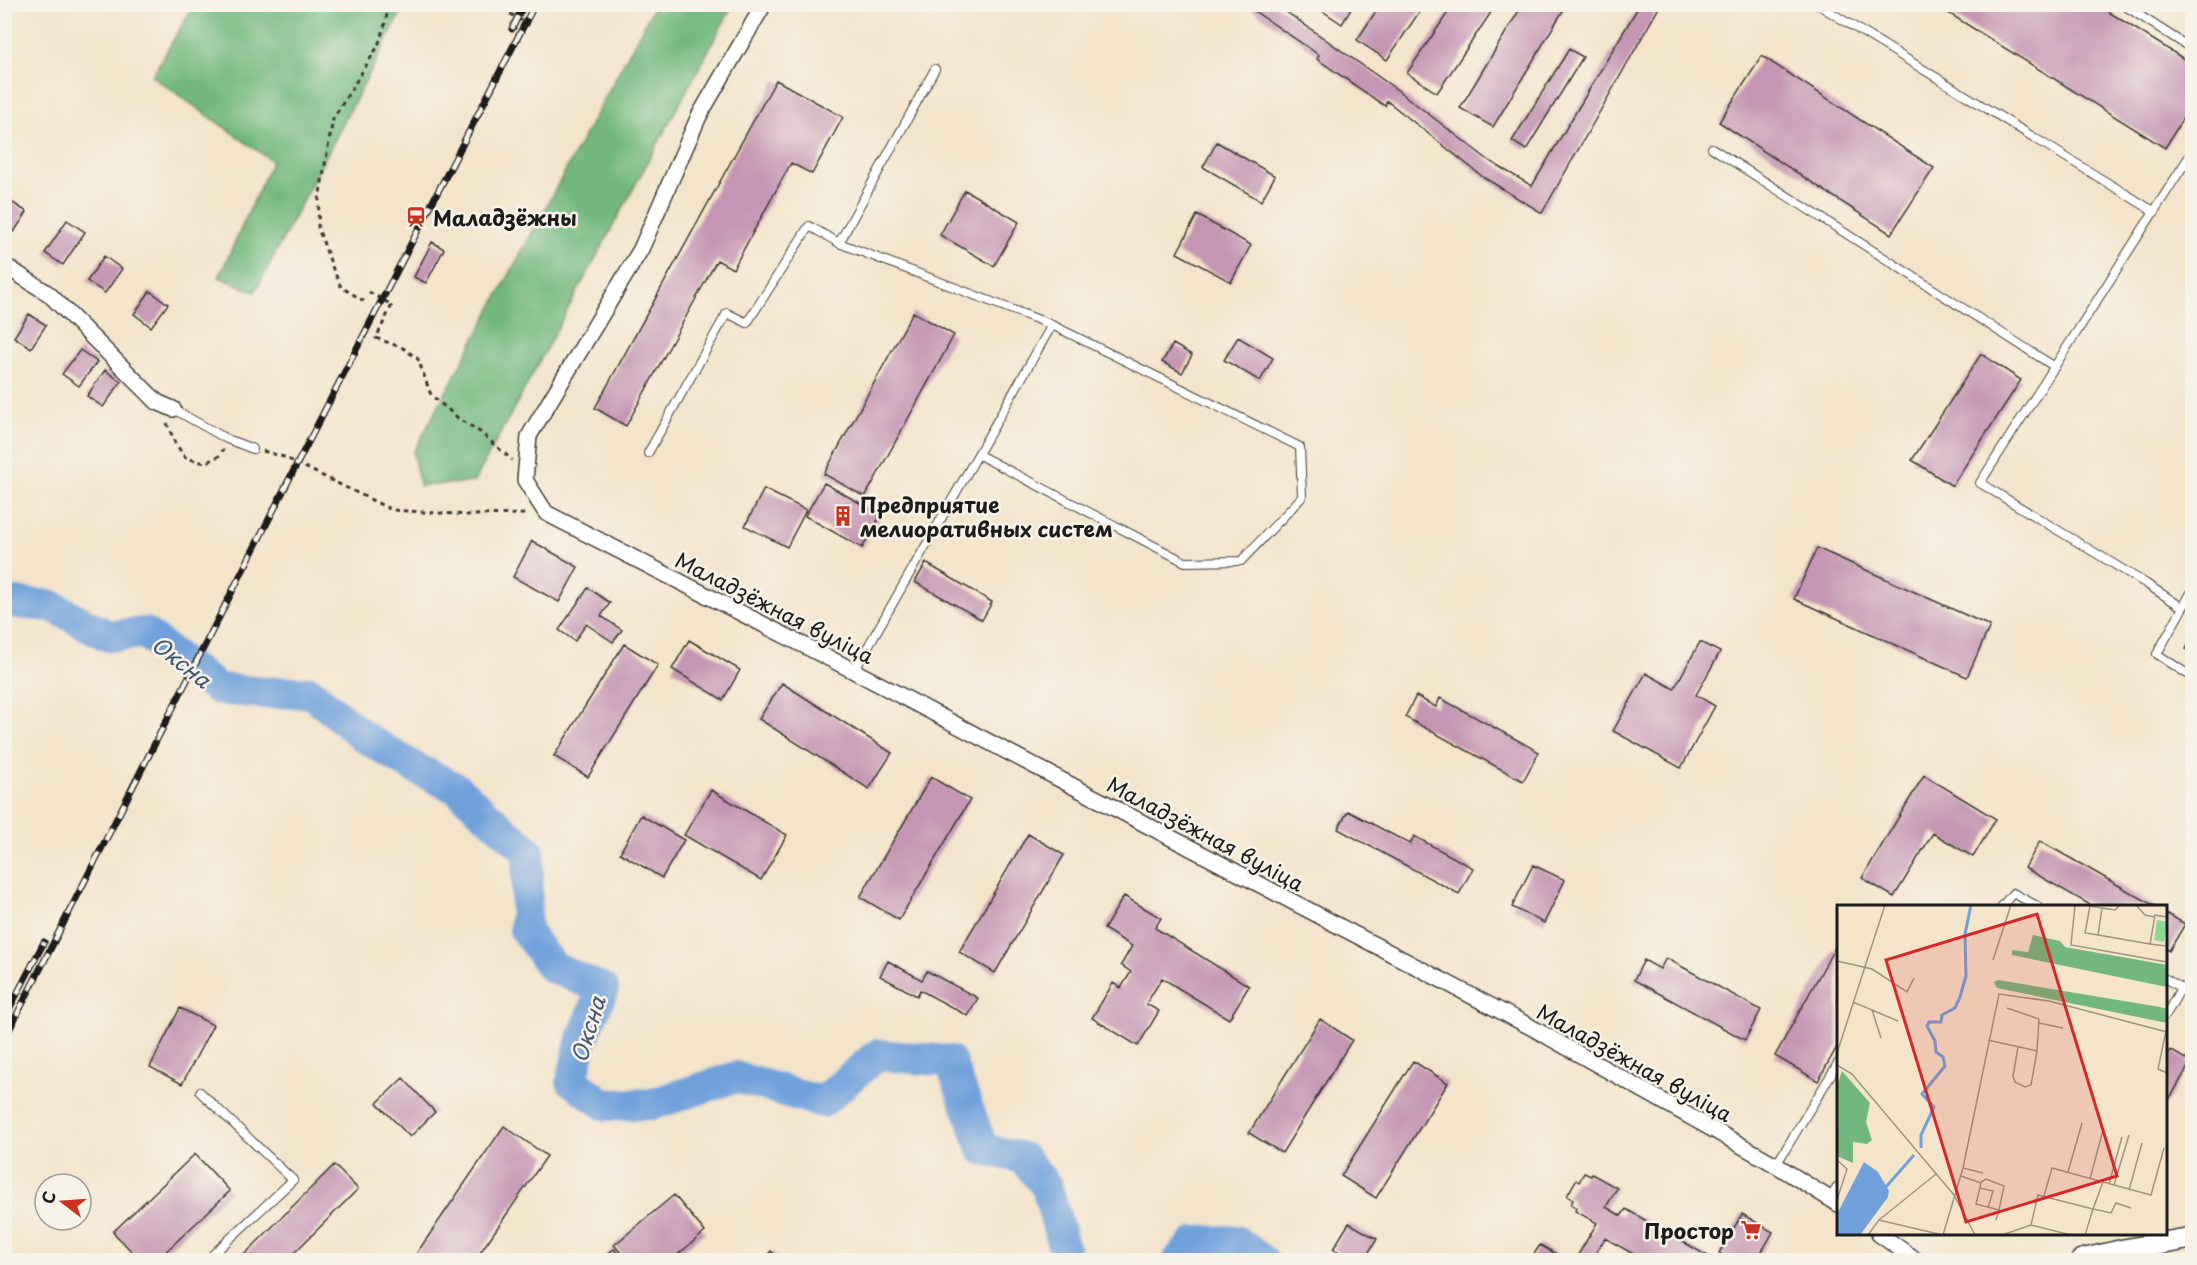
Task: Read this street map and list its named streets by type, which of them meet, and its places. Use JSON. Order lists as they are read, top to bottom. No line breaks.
{"streets":{"street":["Маладзёжная вуліца"]},"water":["Оксна"],"places":{"station":["Маладзёжны"],"building":["Предприятие мелиоративных систем"],"supermarket":["Простор"]},"north":"left"}
